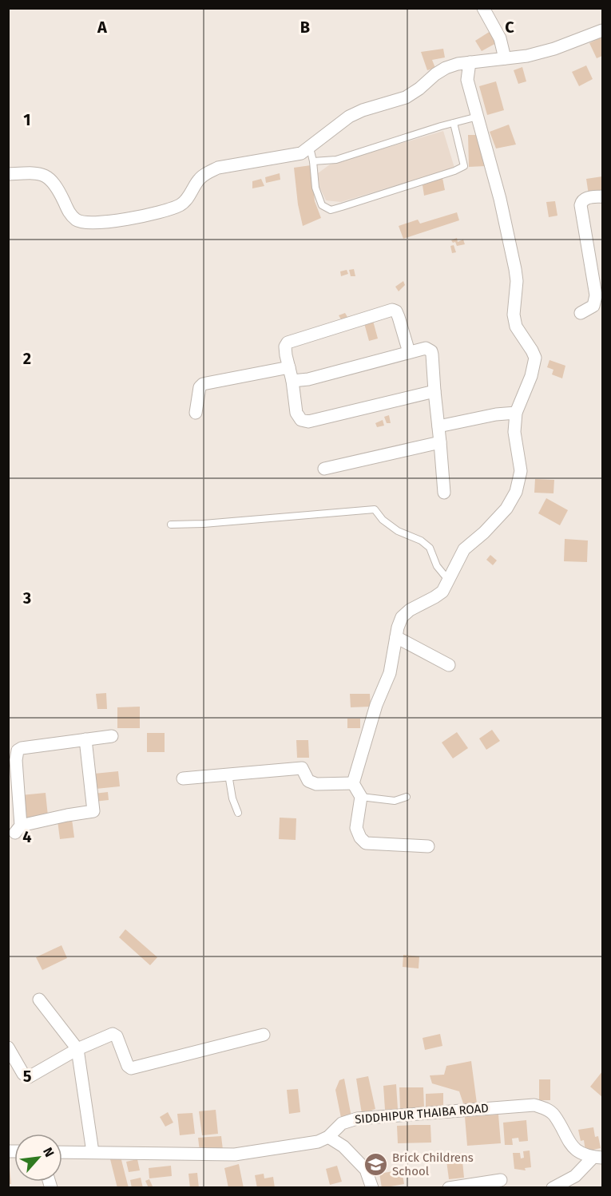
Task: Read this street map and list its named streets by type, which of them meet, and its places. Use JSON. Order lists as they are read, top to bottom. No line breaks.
{"streets":{"street":["SIDDHIPUR THAIBA ROAD"]},"places":{"school or university":["Brick Childrens School"]},"north":"top right","grid":{"columns":["A","B","C"],"rows":["1","2","3","4","5"]}}
